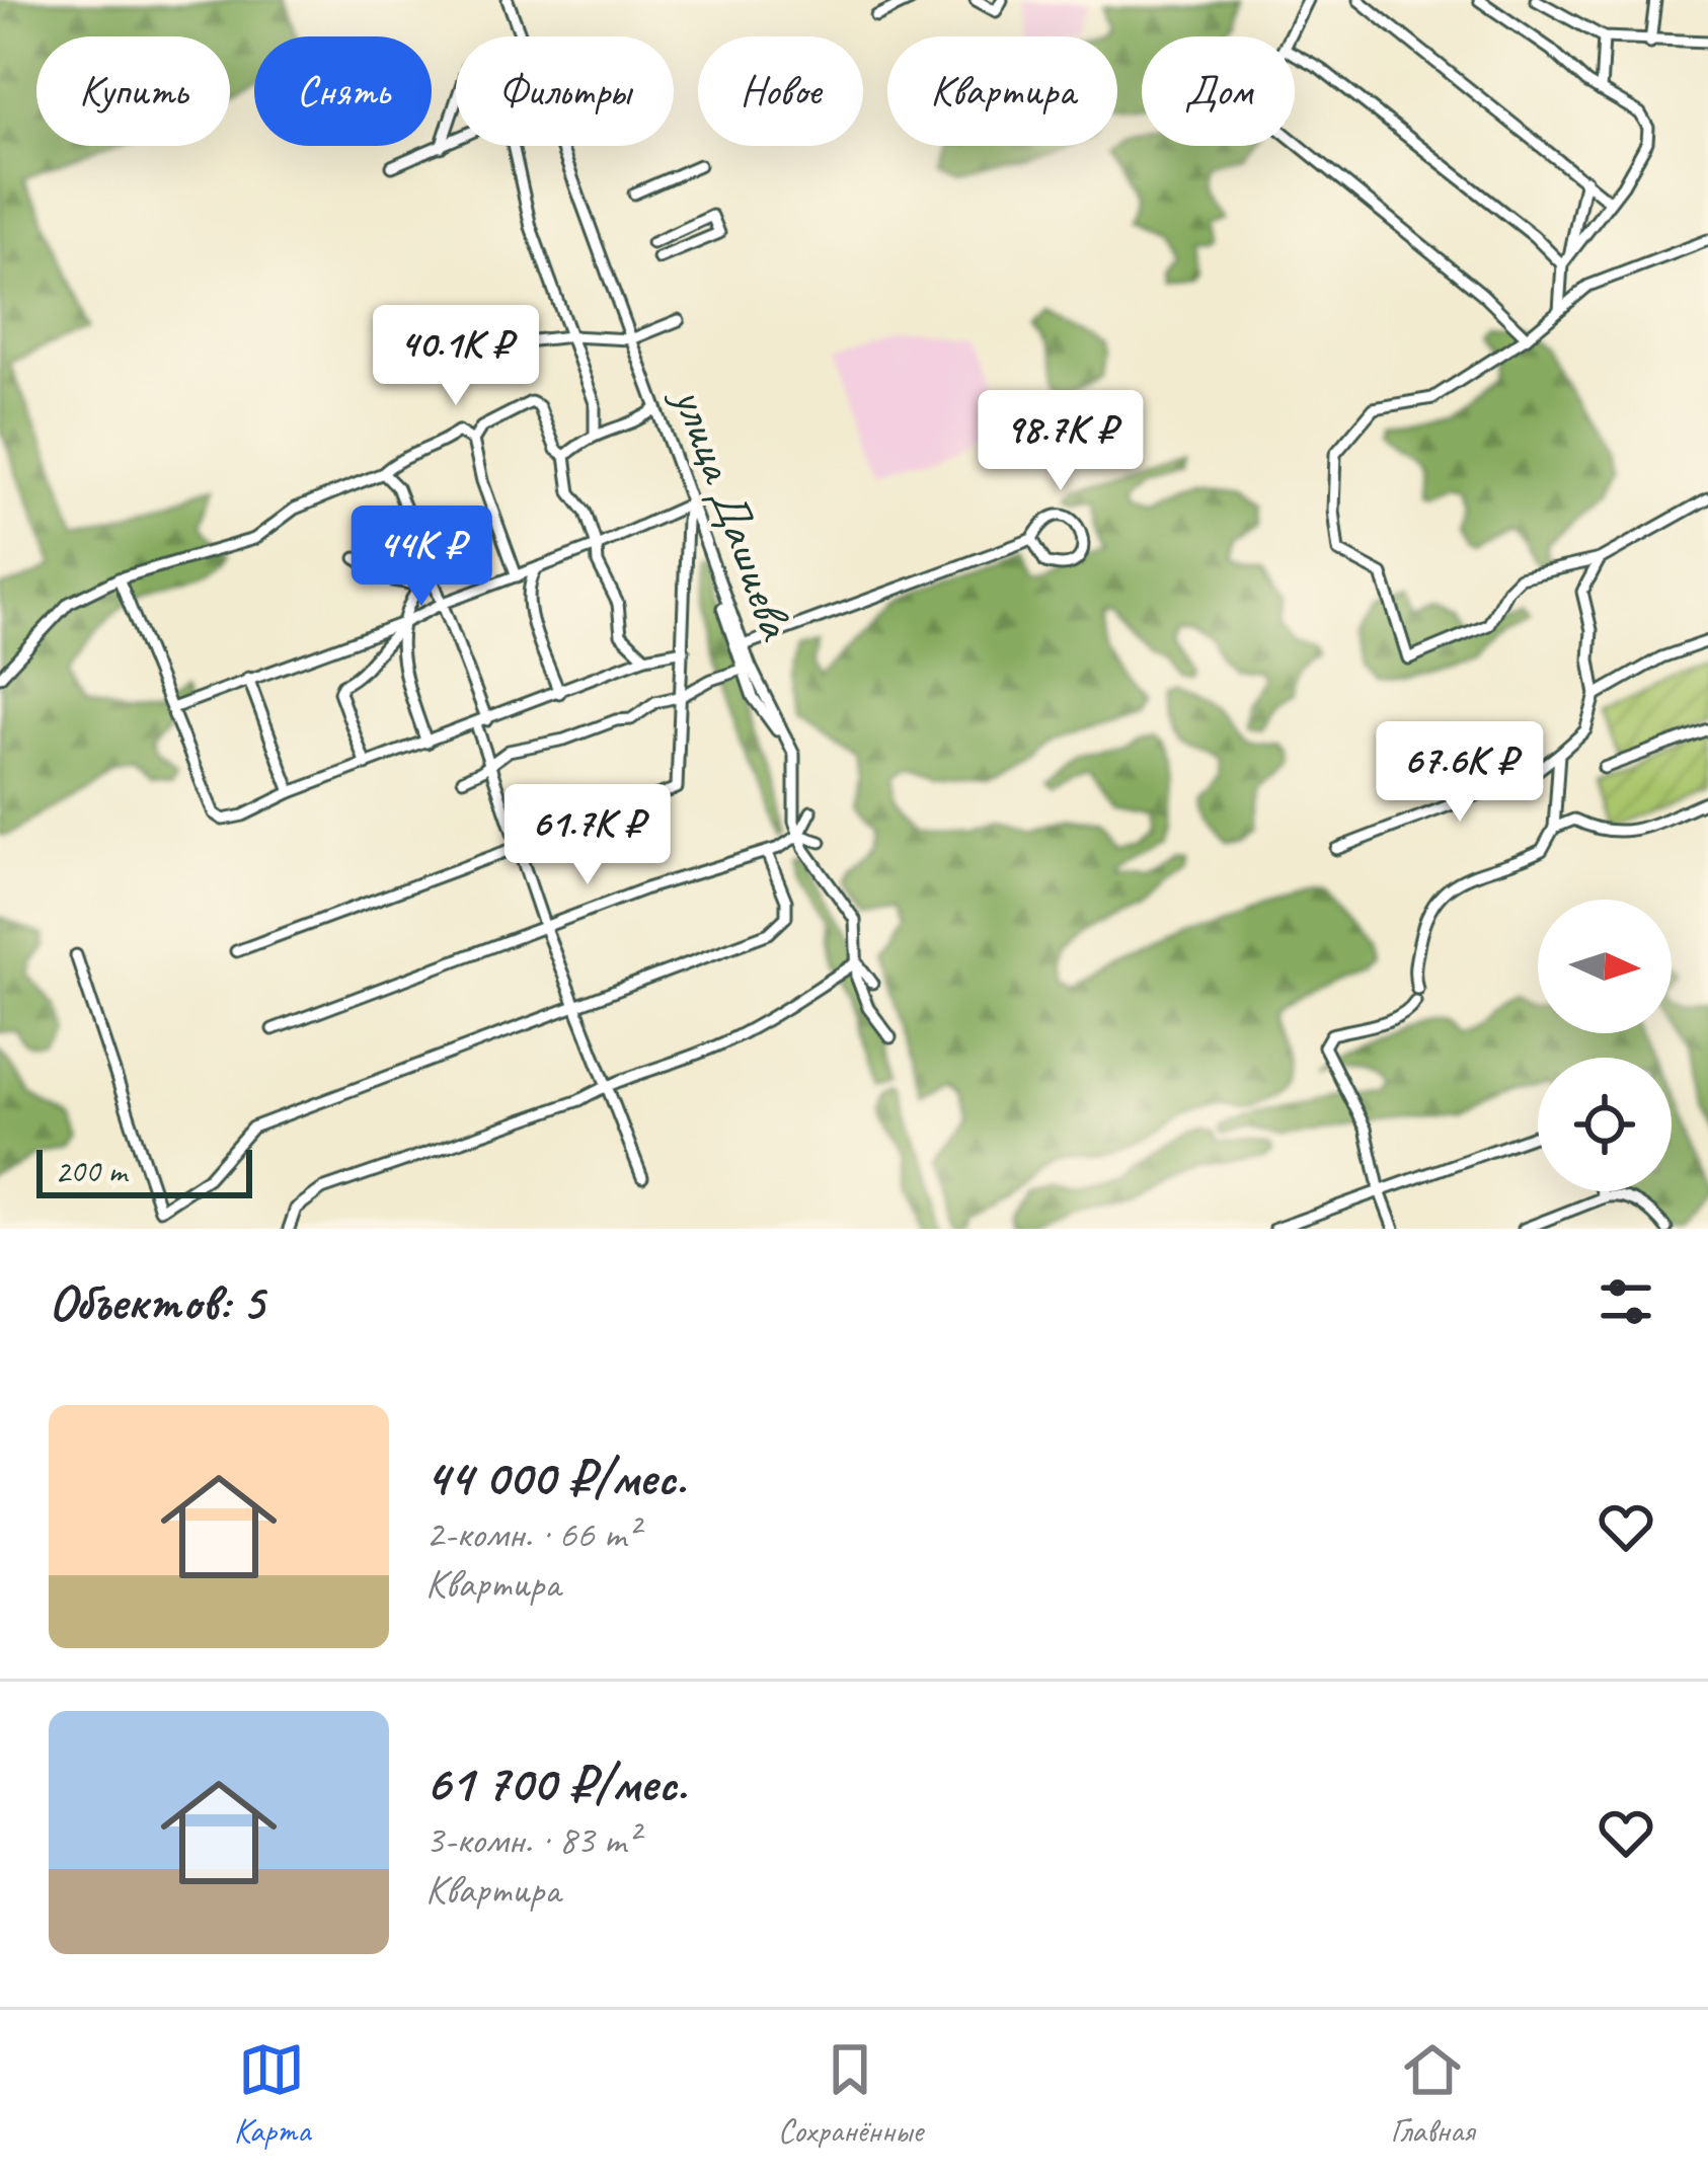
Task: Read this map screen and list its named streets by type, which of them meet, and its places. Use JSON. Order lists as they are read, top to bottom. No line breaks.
{"streets":{"street":["улица Дашиева"]},"scale_bar":"200 m","north":"right","page":{"chip":["Купить","Снять","Фильтры","Новое","Квартира","Дом"],"price":["40.1K ₽","98.7K ₽","44K ₽","67.6K ₽","61.7K ₽"],"scale":"200 m","heading":"Объектов: 5","list":[{"name":"44 000 ₽/мес.","note":"2-комн. · 66 m² · Квартира"},{"name":"61 700 ₽/мес.","note":"3-комн. · 83 m² · Квартира"}],"tabs":["Карта","Сохранённые","Главная"]}}
